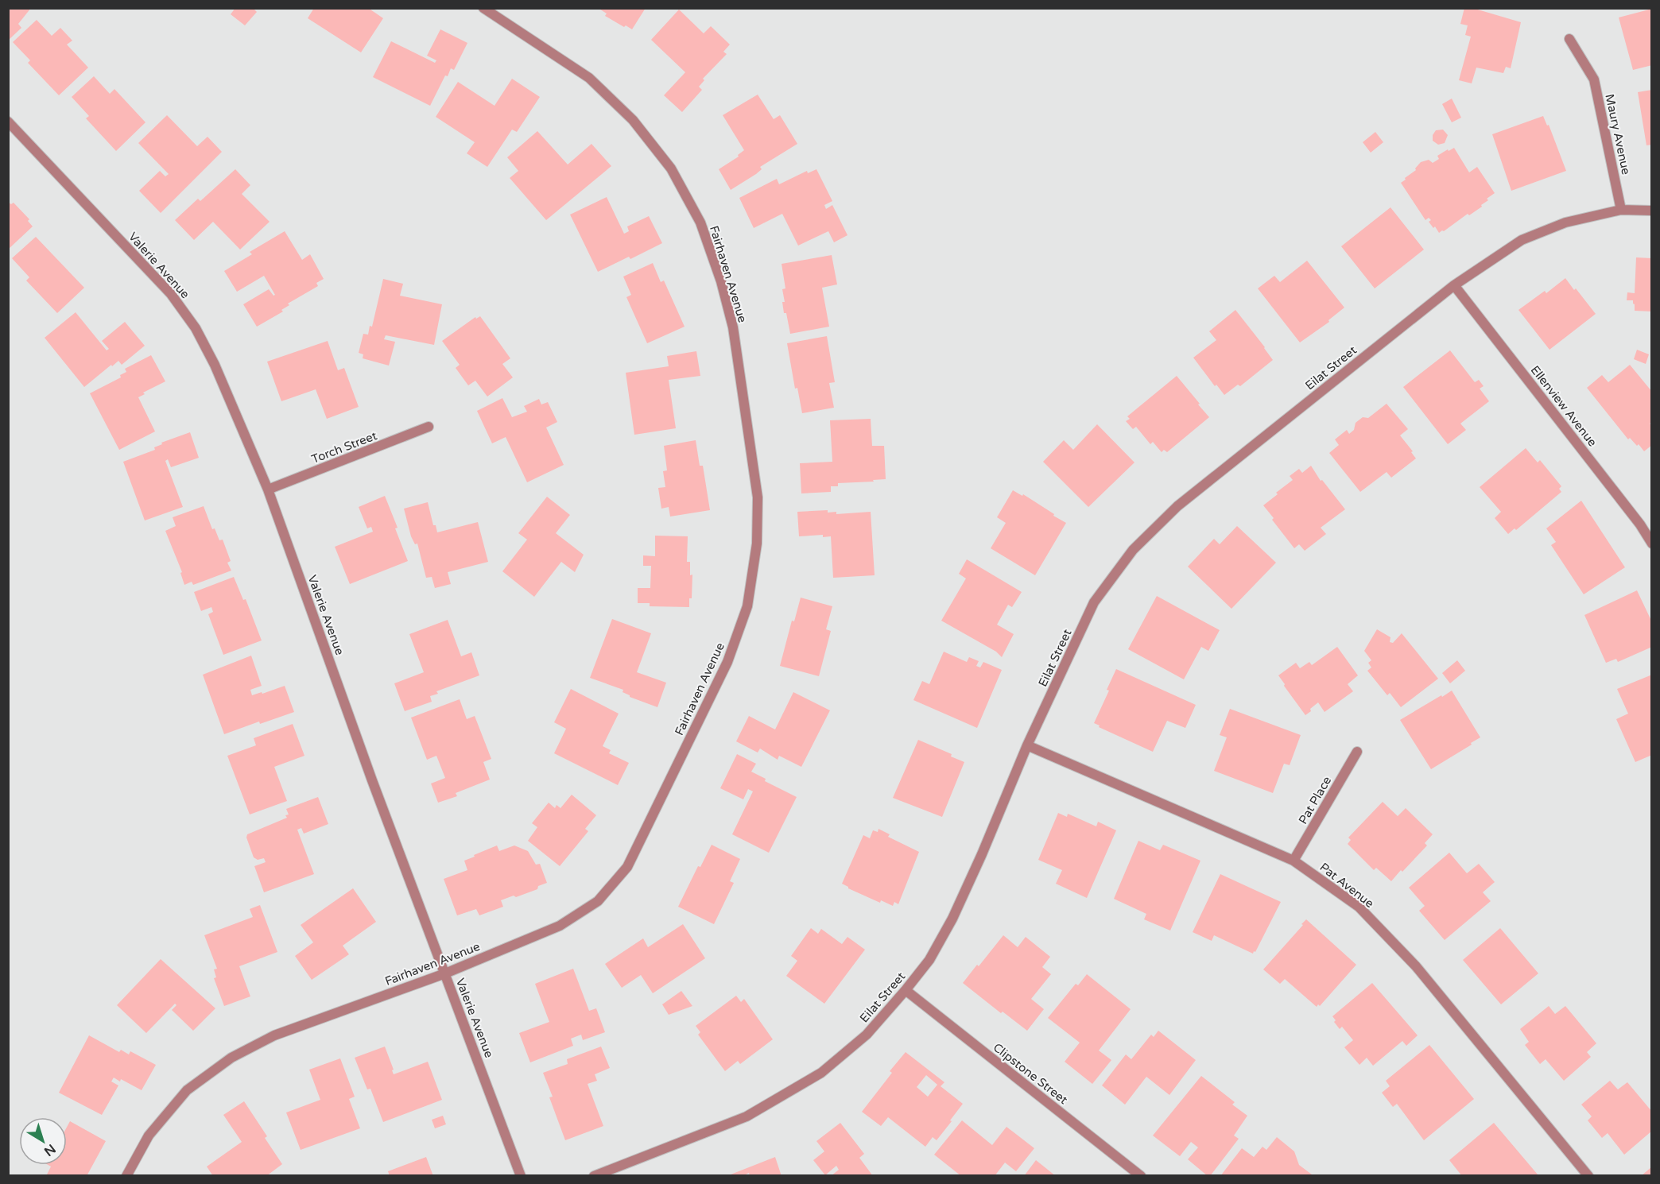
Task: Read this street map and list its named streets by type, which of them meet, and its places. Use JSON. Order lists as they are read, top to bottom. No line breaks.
{"streets":{"street":["Maury Avenue","Valerie Avenue","Fairhaven Avenue","Eilat Street","Ellenview Avenue","Torch Street","Pat Place","Pat Avenue","Clipstone Street"]},"crossings":[["Maury Avenue","Eilat Street"],["Valerie Avenue","Fairhaven Avenue"],["Valerie Avenue","Torch Street"],["Eilat Street","Ellenview Avenue"],["Eilat Street","Pat Avenue"],["Eilat Street","Clipstone Street"],["Pat Place","Pat Avenue"]],"north":"bottom right"}
